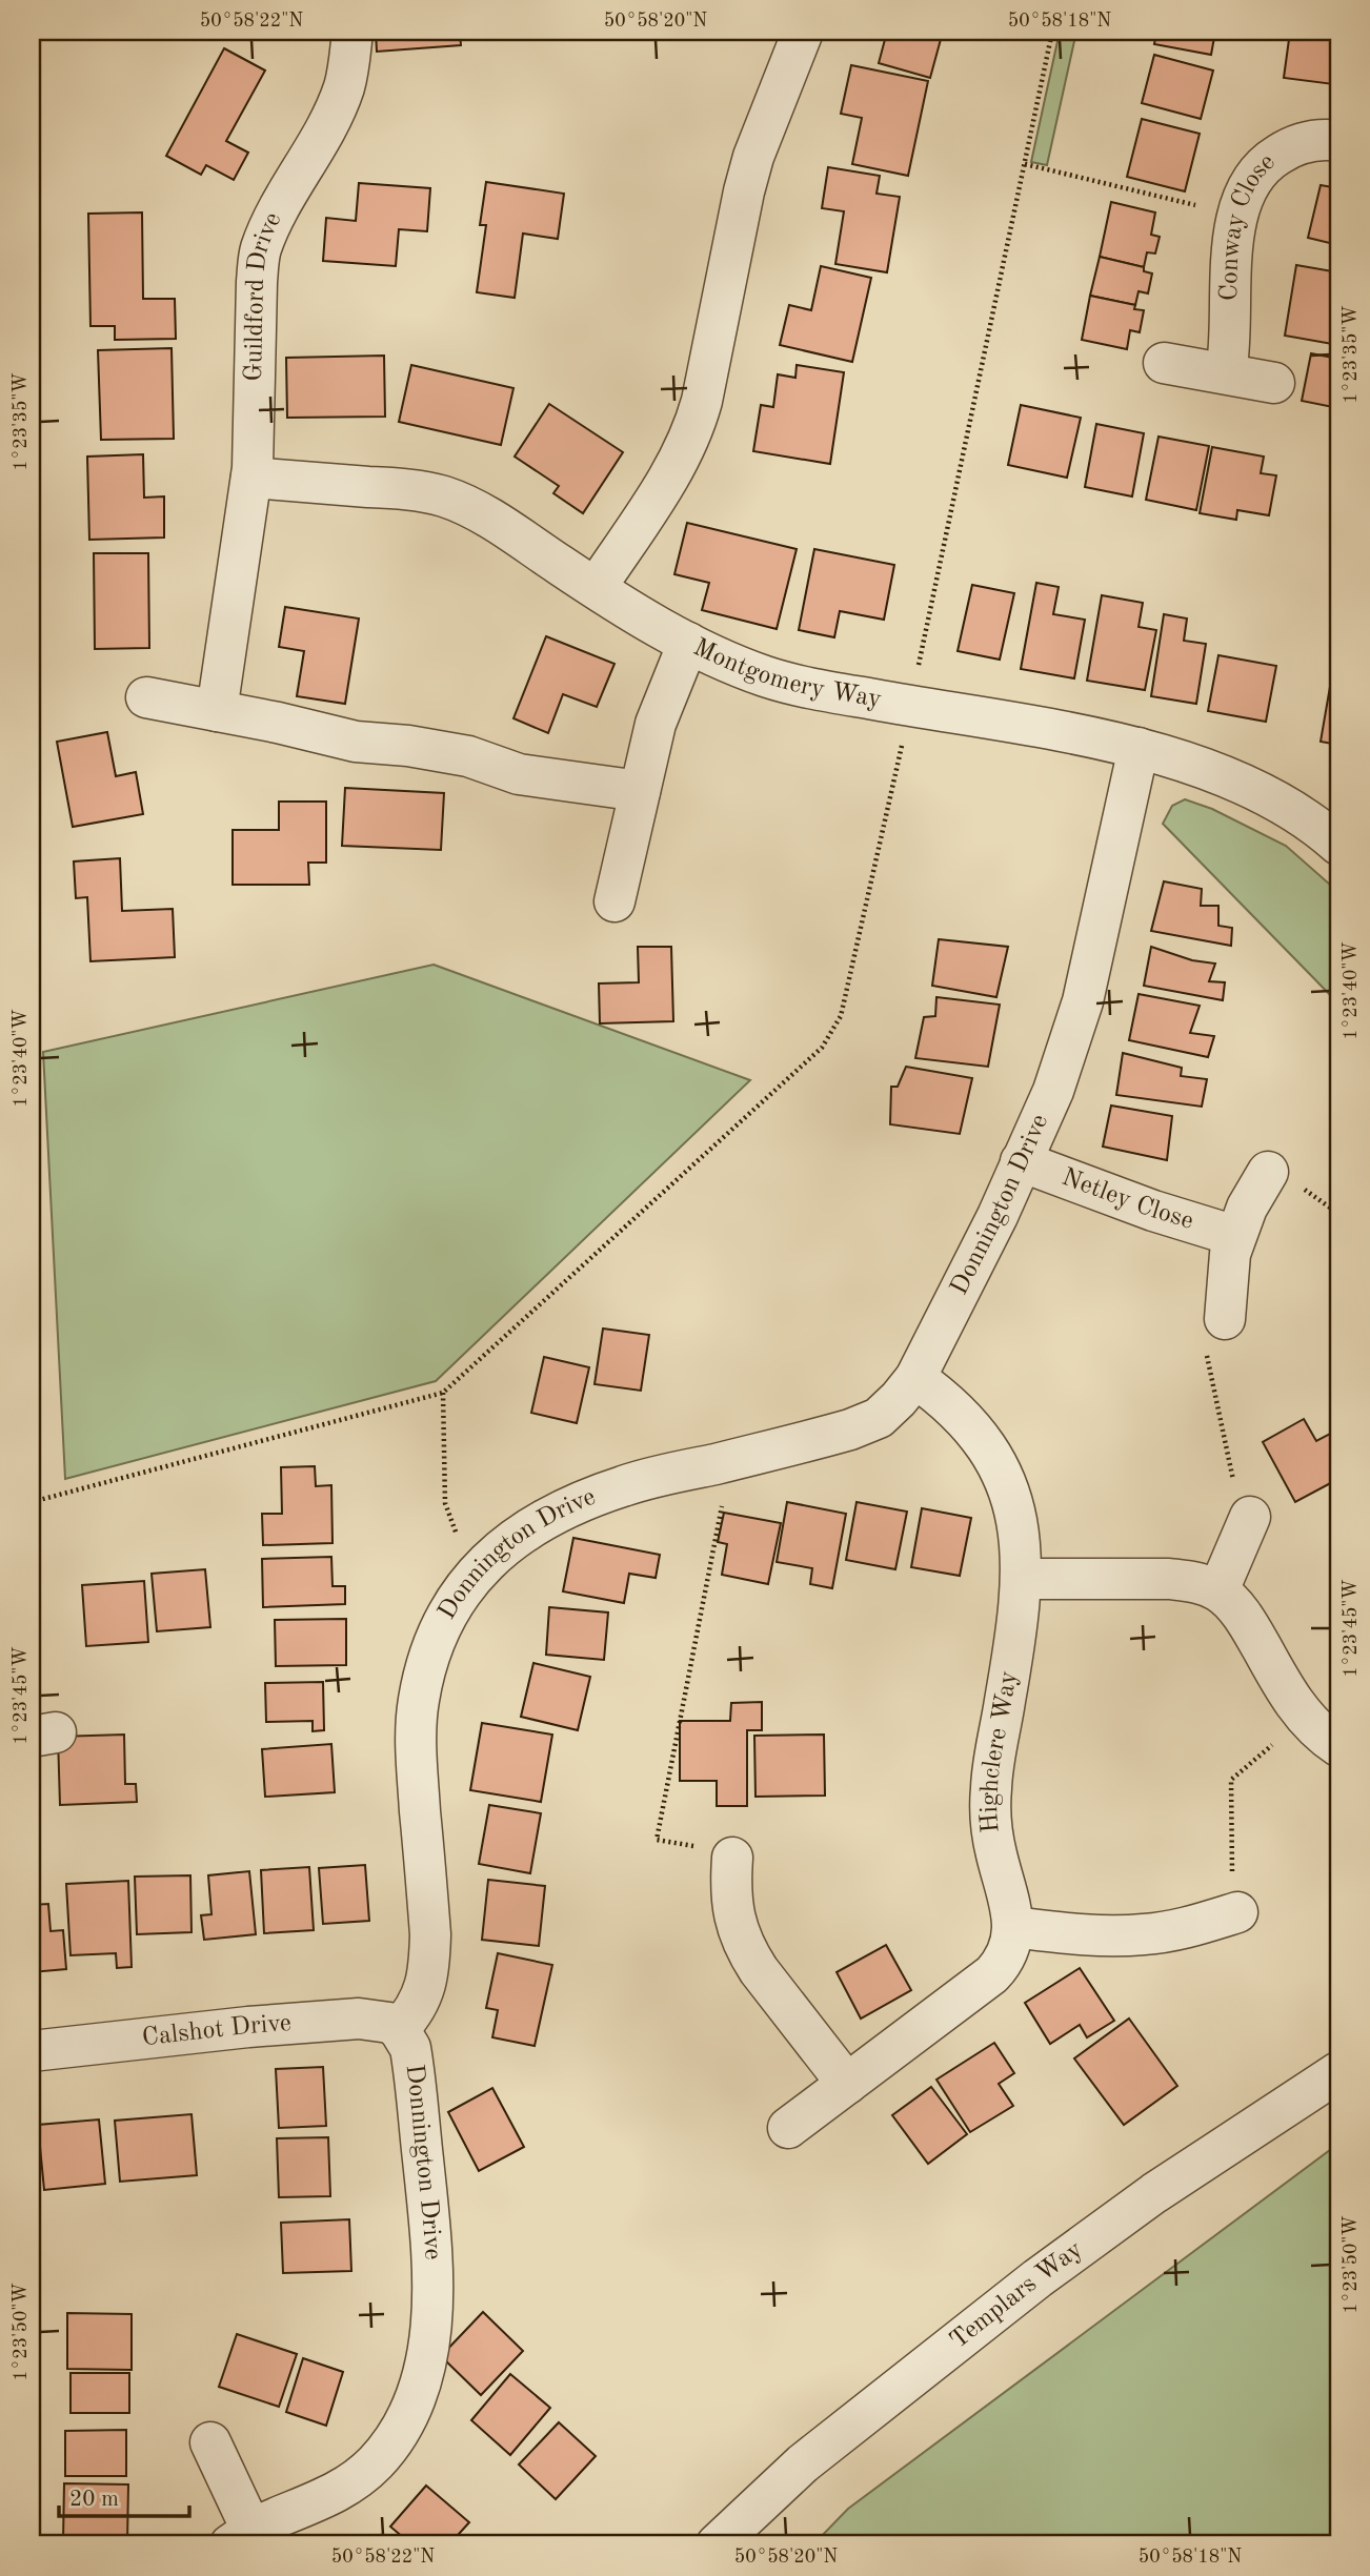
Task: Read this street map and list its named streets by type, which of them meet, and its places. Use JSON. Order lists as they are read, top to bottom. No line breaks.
{"streets":{"street":["Conway Close","Guildford Drive","Montgomery Way","Netley Close","Donnington Drive","Highclere Way","Calshot Drive","Templars Way"]},"crossings":[["Guildford Drive","Montgomery Way"],["Montgomery Way","Donnington Drive"],["Netley Close","Donnington Drive"],["Donnington Drive","Highclere Way"],["Donnington Drive","Calshot Drive"]],"scale_bar":"20 m","coordinates":["50°58'22\"N","50°58'20\"N","50°58'18\"N","1°23'35\"W","1°23'40\"W","1°23'45\"W","1°23'50\"W"]}
